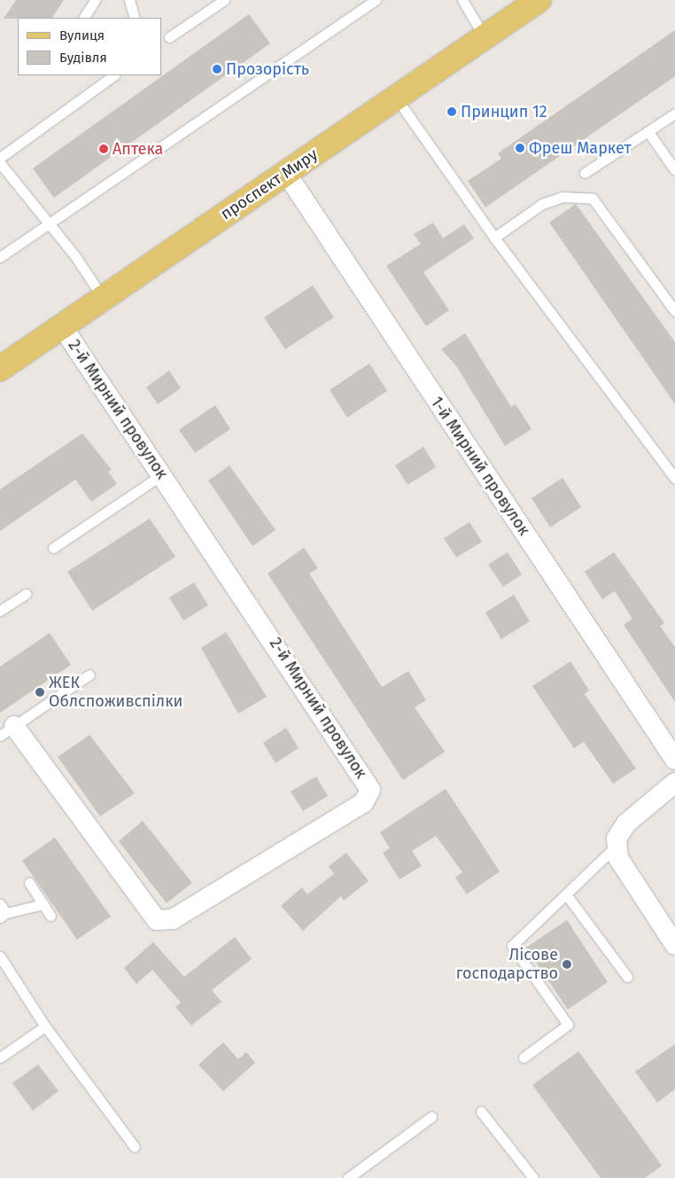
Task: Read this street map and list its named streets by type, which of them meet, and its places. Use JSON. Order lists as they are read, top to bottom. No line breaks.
{"streets":{"main road":["проспект Миру"],"street":["2-й Мирний провулок","1-й Мирний провулок"]},"crossings":[["проспект Миру","2-й Мирний провулок"],["проспект Миру","1-й Мирний провулок"]],"places":["Прозорість","Принцип 12","Фреш Маркет","Аптека","ЖЕК Облспоживспілки","Лісове господарство"],"legend":["Вулиця","Будівля"]}
